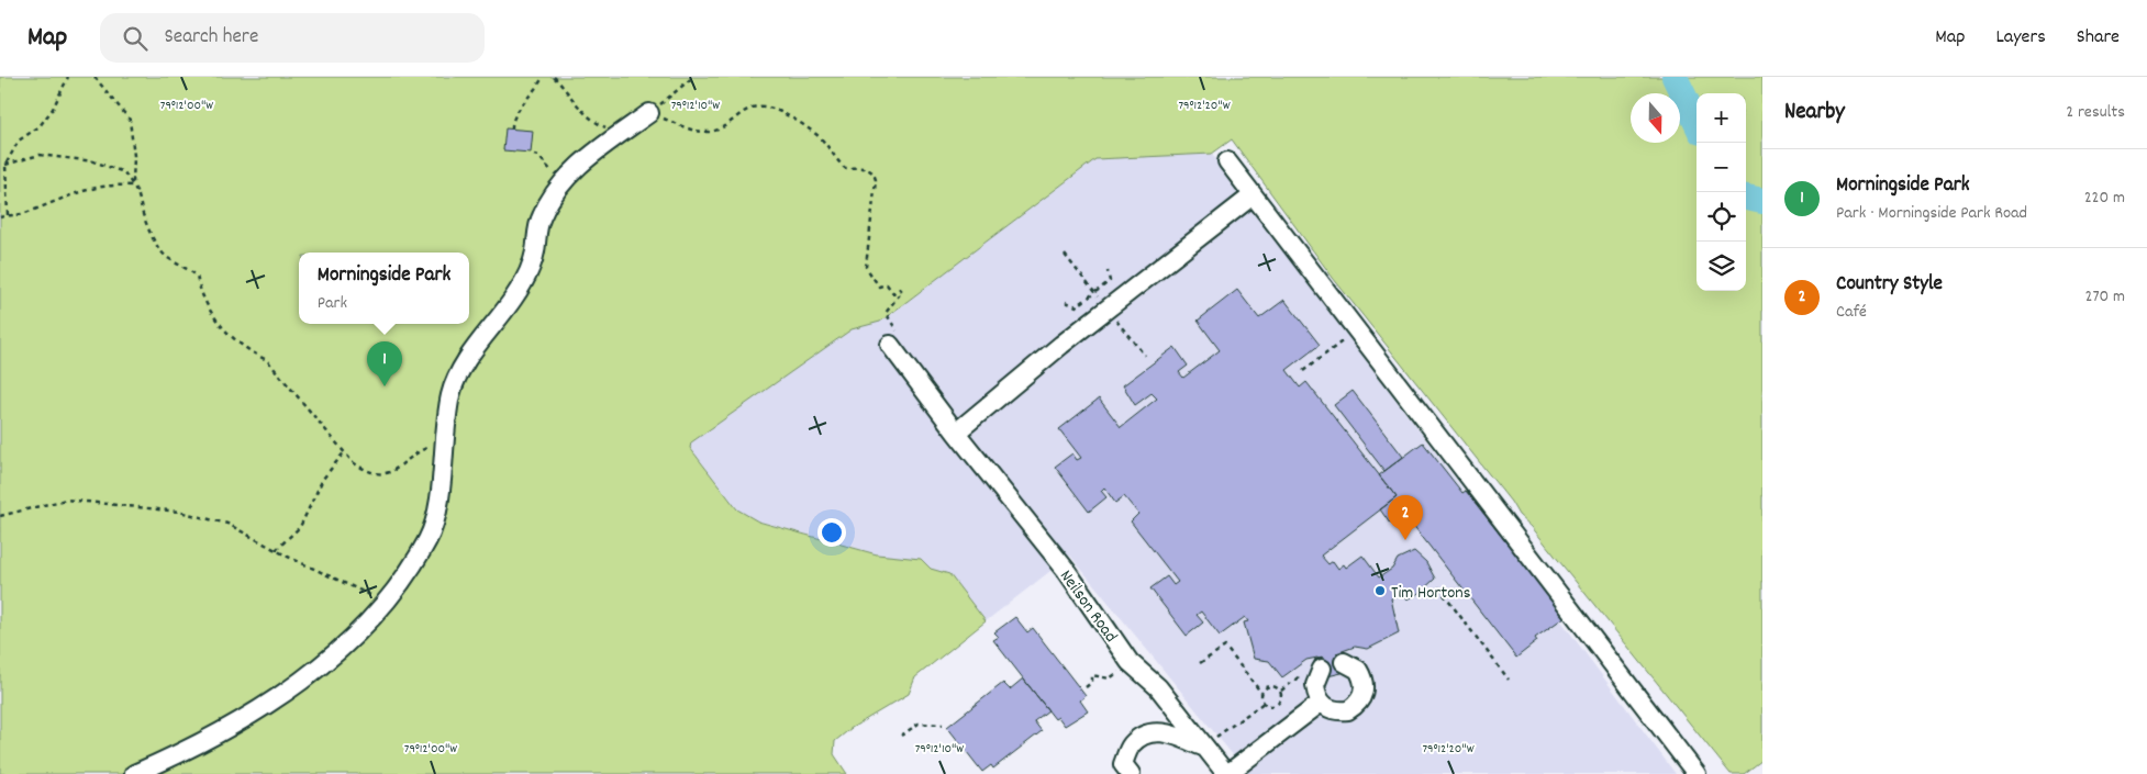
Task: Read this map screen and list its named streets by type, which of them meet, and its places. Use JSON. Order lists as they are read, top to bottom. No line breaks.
{"streets":{"street":["Neilson Road"]},"places":["Tim Hortons"],"north":"bottom","page":{"header":"Map","search":"Search here","nav":["Map","Layers","Share"],"heading":["Nearby","2 results"],"map_buttons":["+","−"],"list":[{"mark":"1","name":"Morningside Park","note":"Park · Morningside Park Road","value":"220 m"},{"mark":"2","name":"Country Style","note":"Café","value":"270 m"}],"popup":["Morningside Park","Park"],"pins":["1","2"]},"coordinates":["79°12'00\"W","79°12'10\"W","79°12'20\"W"]}
